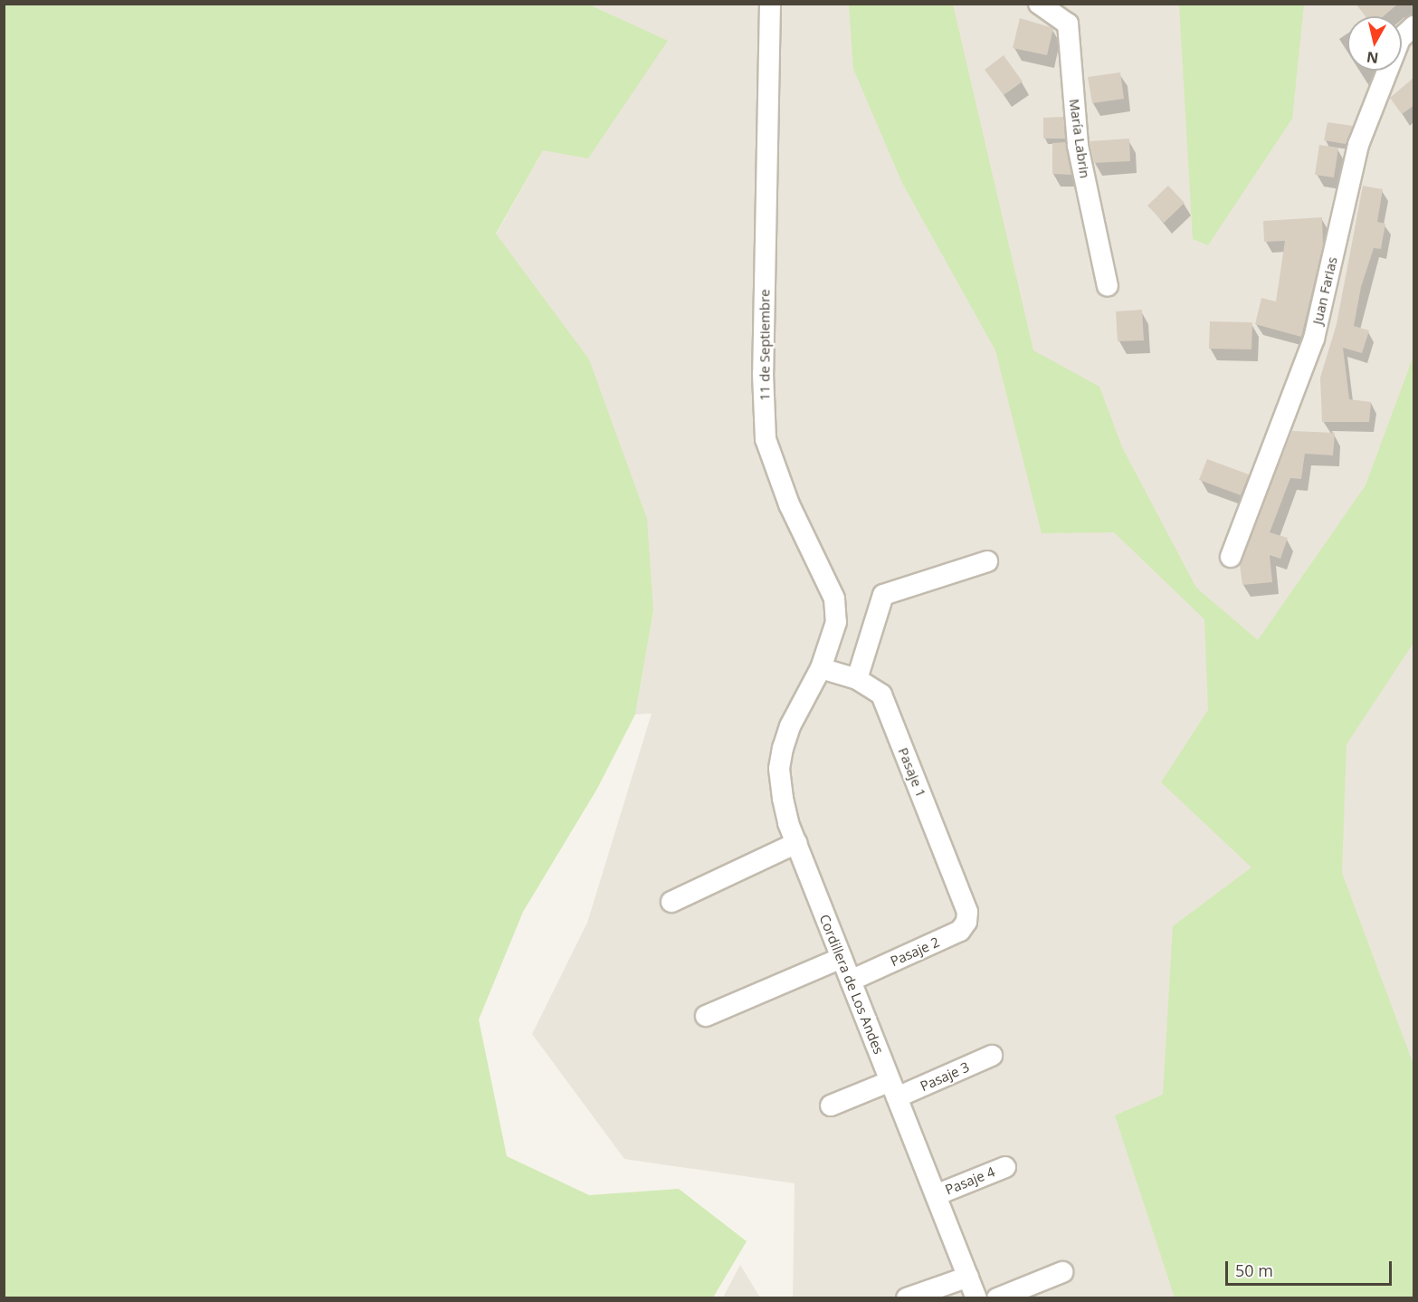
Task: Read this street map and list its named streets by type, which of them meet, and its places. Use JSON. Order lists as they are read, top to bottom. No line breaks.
{"streets":{"street":["María Labrin","Juan Farias","11 de Septiembre","Pasaje 1","Pasaje 2","Cordillera de Los Andes","Pasaje 3","Pasaje 4"]},"crossings":[["11 de Septiembre","Pasaje 1"],["11 de Septiembre","Cordillera de Los Andes"],["Pasaje 1","Pasaje 2"],["Pasaje 1","Cordillera de Los Andes"],["Pasaje 2","Cordillera de Los Andes"],["Cordillera de Los Andes","Pasaje 3"],["Cordillera de Los Andes","Pasaje 4"]],"scale_bar":"50 m","north":"bottom"}
